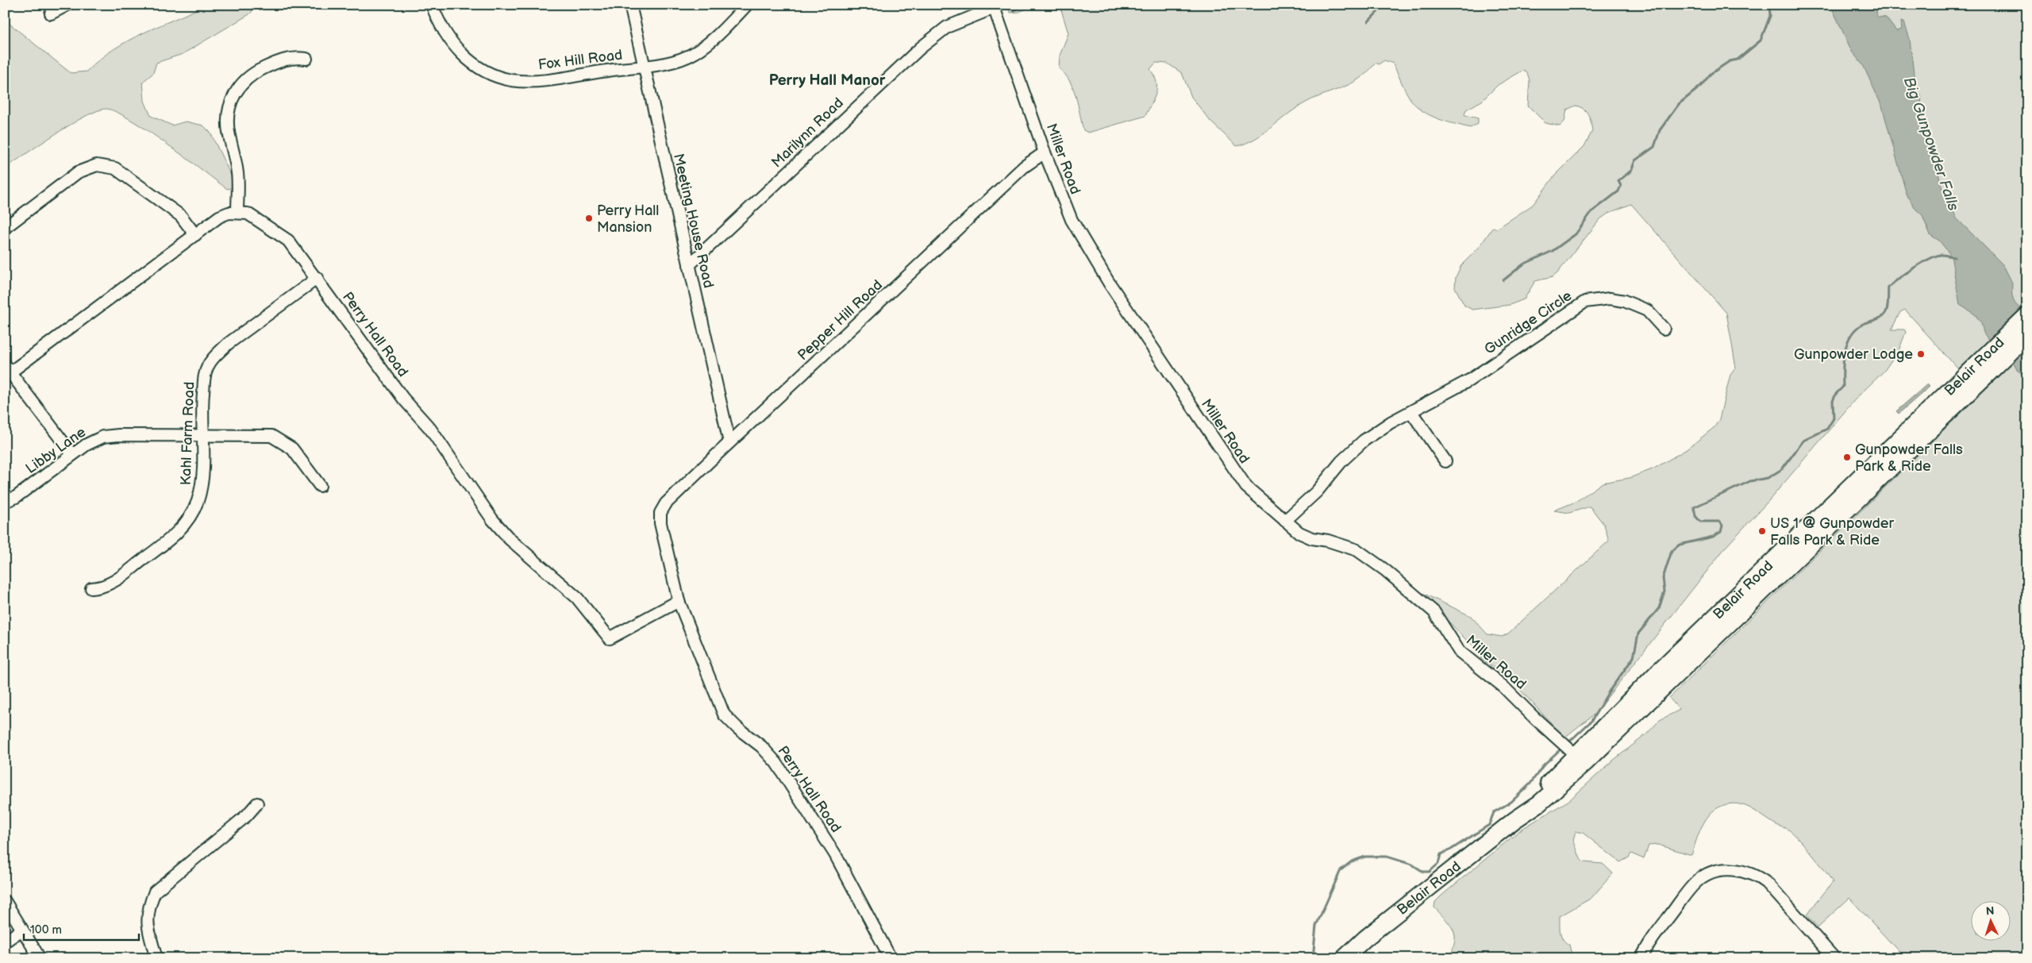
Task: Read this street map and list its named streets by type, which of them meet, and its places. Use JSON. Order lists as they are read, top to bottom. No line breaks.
{"streets":{"highway":["Belair Road"],"street":["Fox Hill Road","Marilynn Road","Miller Road","Meeting House Road","Pepper Hill Road","Gunridge Circle","Perry Hall Road","Kahl Farm Road","Libby Lane"]},"crossings":[["Fox Hill Road","Meeting House Road"],["Marilynn Road","Miller Road"],["Marilynn Road","Meeting House Road"],["Miller Road","Pepper Hill Road"],["Miller Road","Gunridge Circle"],["Miller Road","Belair Road"],["Meeting House Road","Pepper Hill Road"],["Pepper Hill Road","Perry Hall Road"],["Perry Hall Road","Kahl Farm Road"],["Kahl Farm Road","Libby Lane"]],"districts":["Perry Hall Manor"],"water":["Big Gunpowder Falls"],"places":["Perry Hall Mansion","Gunpowder Lodge","Gunpowder Falls Park & Ride","US 1 @ Gunpowder Falls Park & Ride"],"scale_bar":"100 m","north":"top"}
